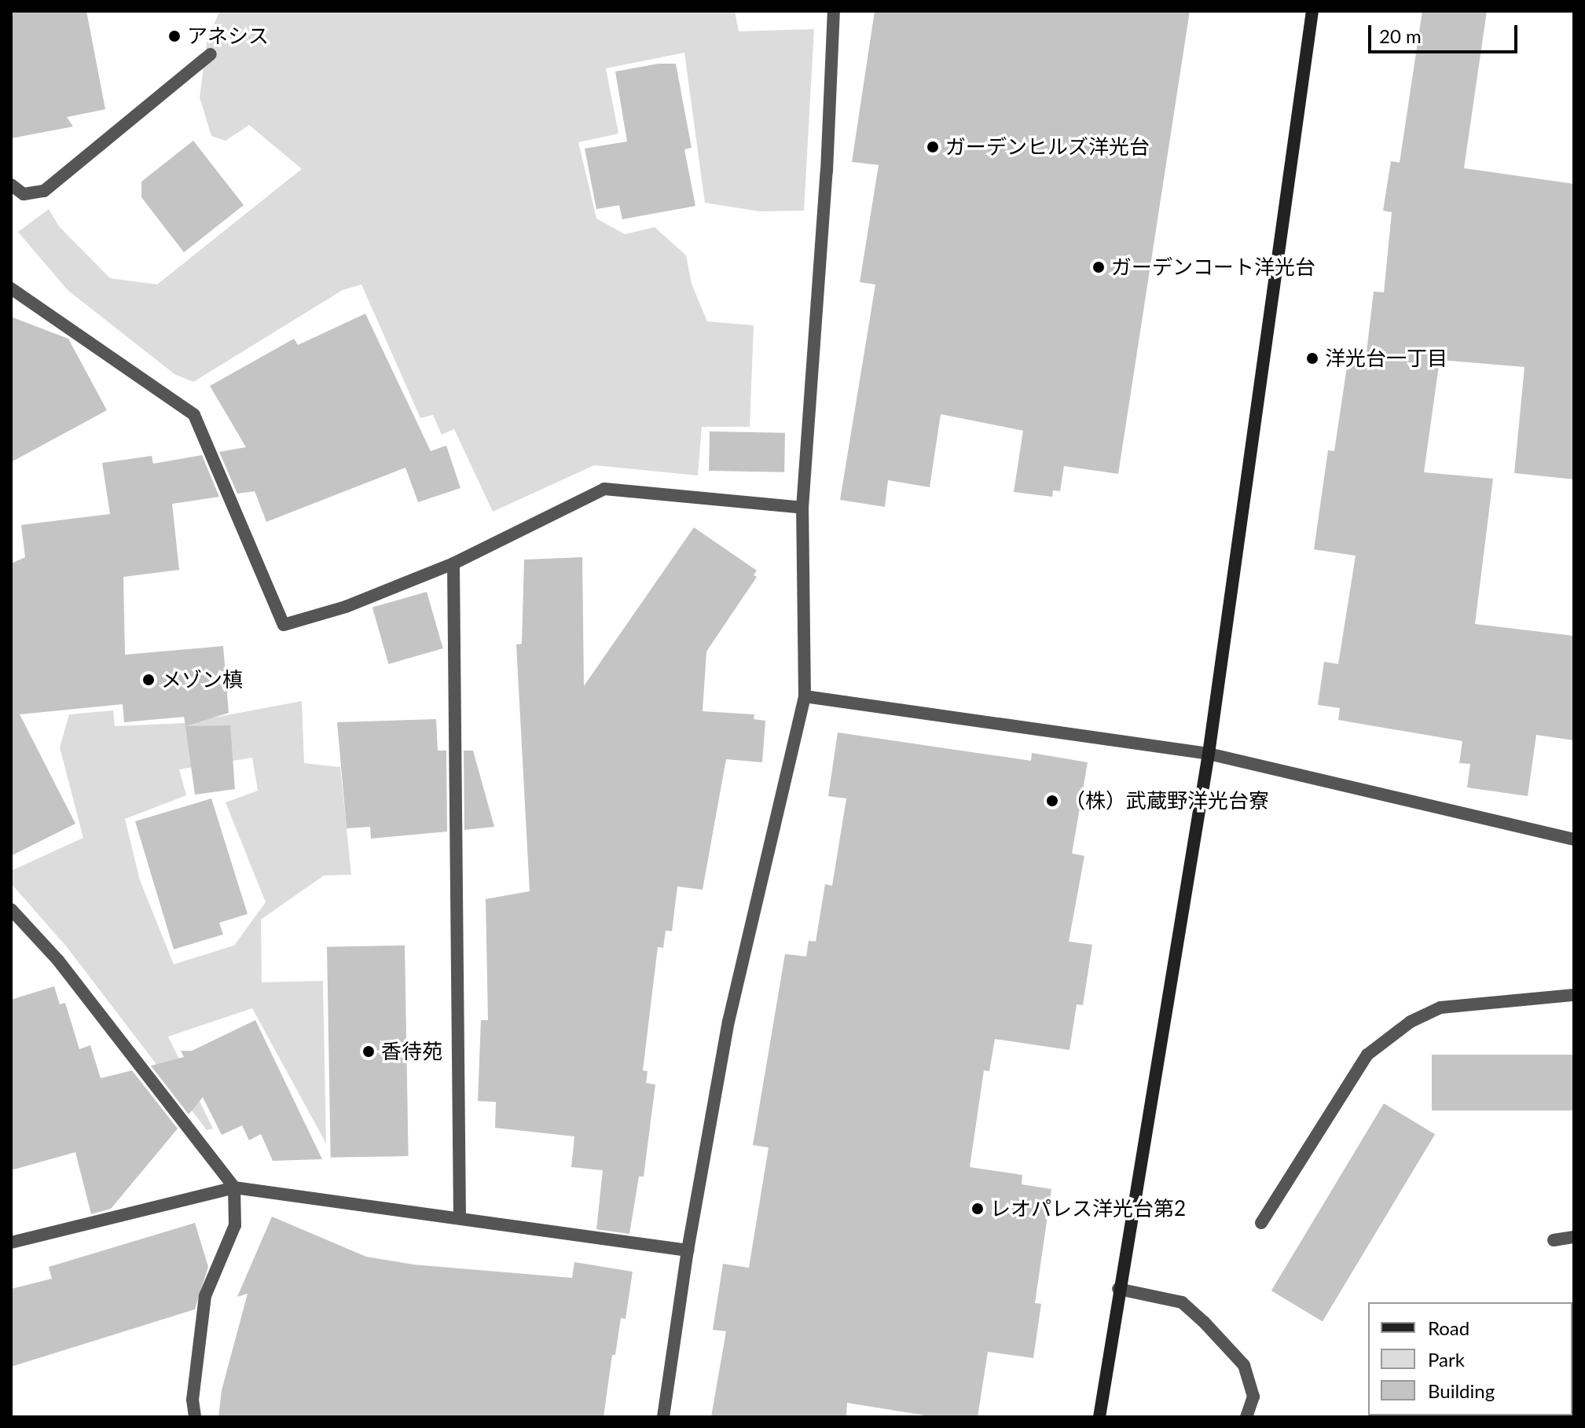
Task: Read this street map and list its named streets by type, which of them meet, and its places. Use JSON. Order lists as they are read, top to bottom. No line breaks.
{"places":["アネシス","ガーデンヒルズ洋光台","ガーデンコート洋光台","洋光台一丁目","メゾン槙","（株）武蔵野洋光台寮","香待苑","レオパレス洋光台第2"],"legend":["Road","Park","Building"],"scale_bar":"20 m"}
